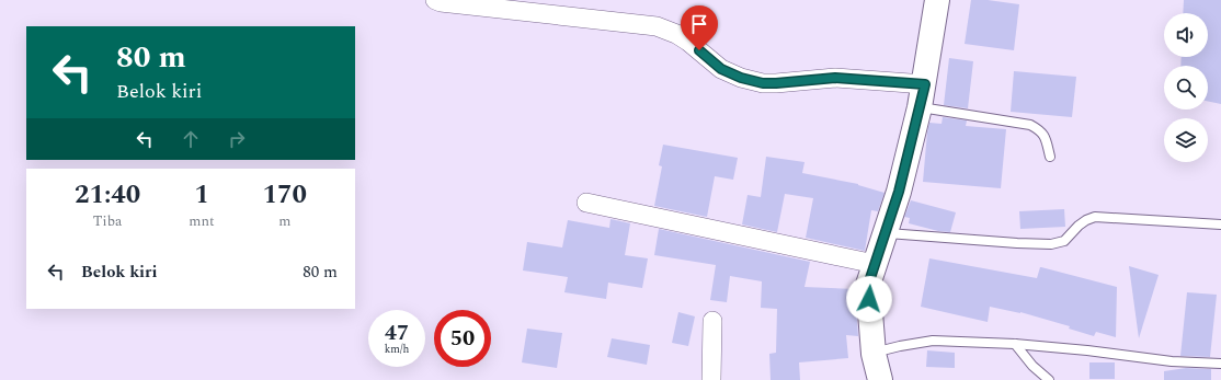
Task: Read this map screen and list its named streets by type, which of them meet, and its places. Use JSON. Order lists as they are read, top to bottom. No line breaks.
{"page":{"turn":["80 m","Belok kiri"],"eta":["21:40","Tiba","1","mnt","170","m"],"list":[{"name":"Belok kiri","value":"80 m"}],"speed":"47 km/h","limit":"50"}}
